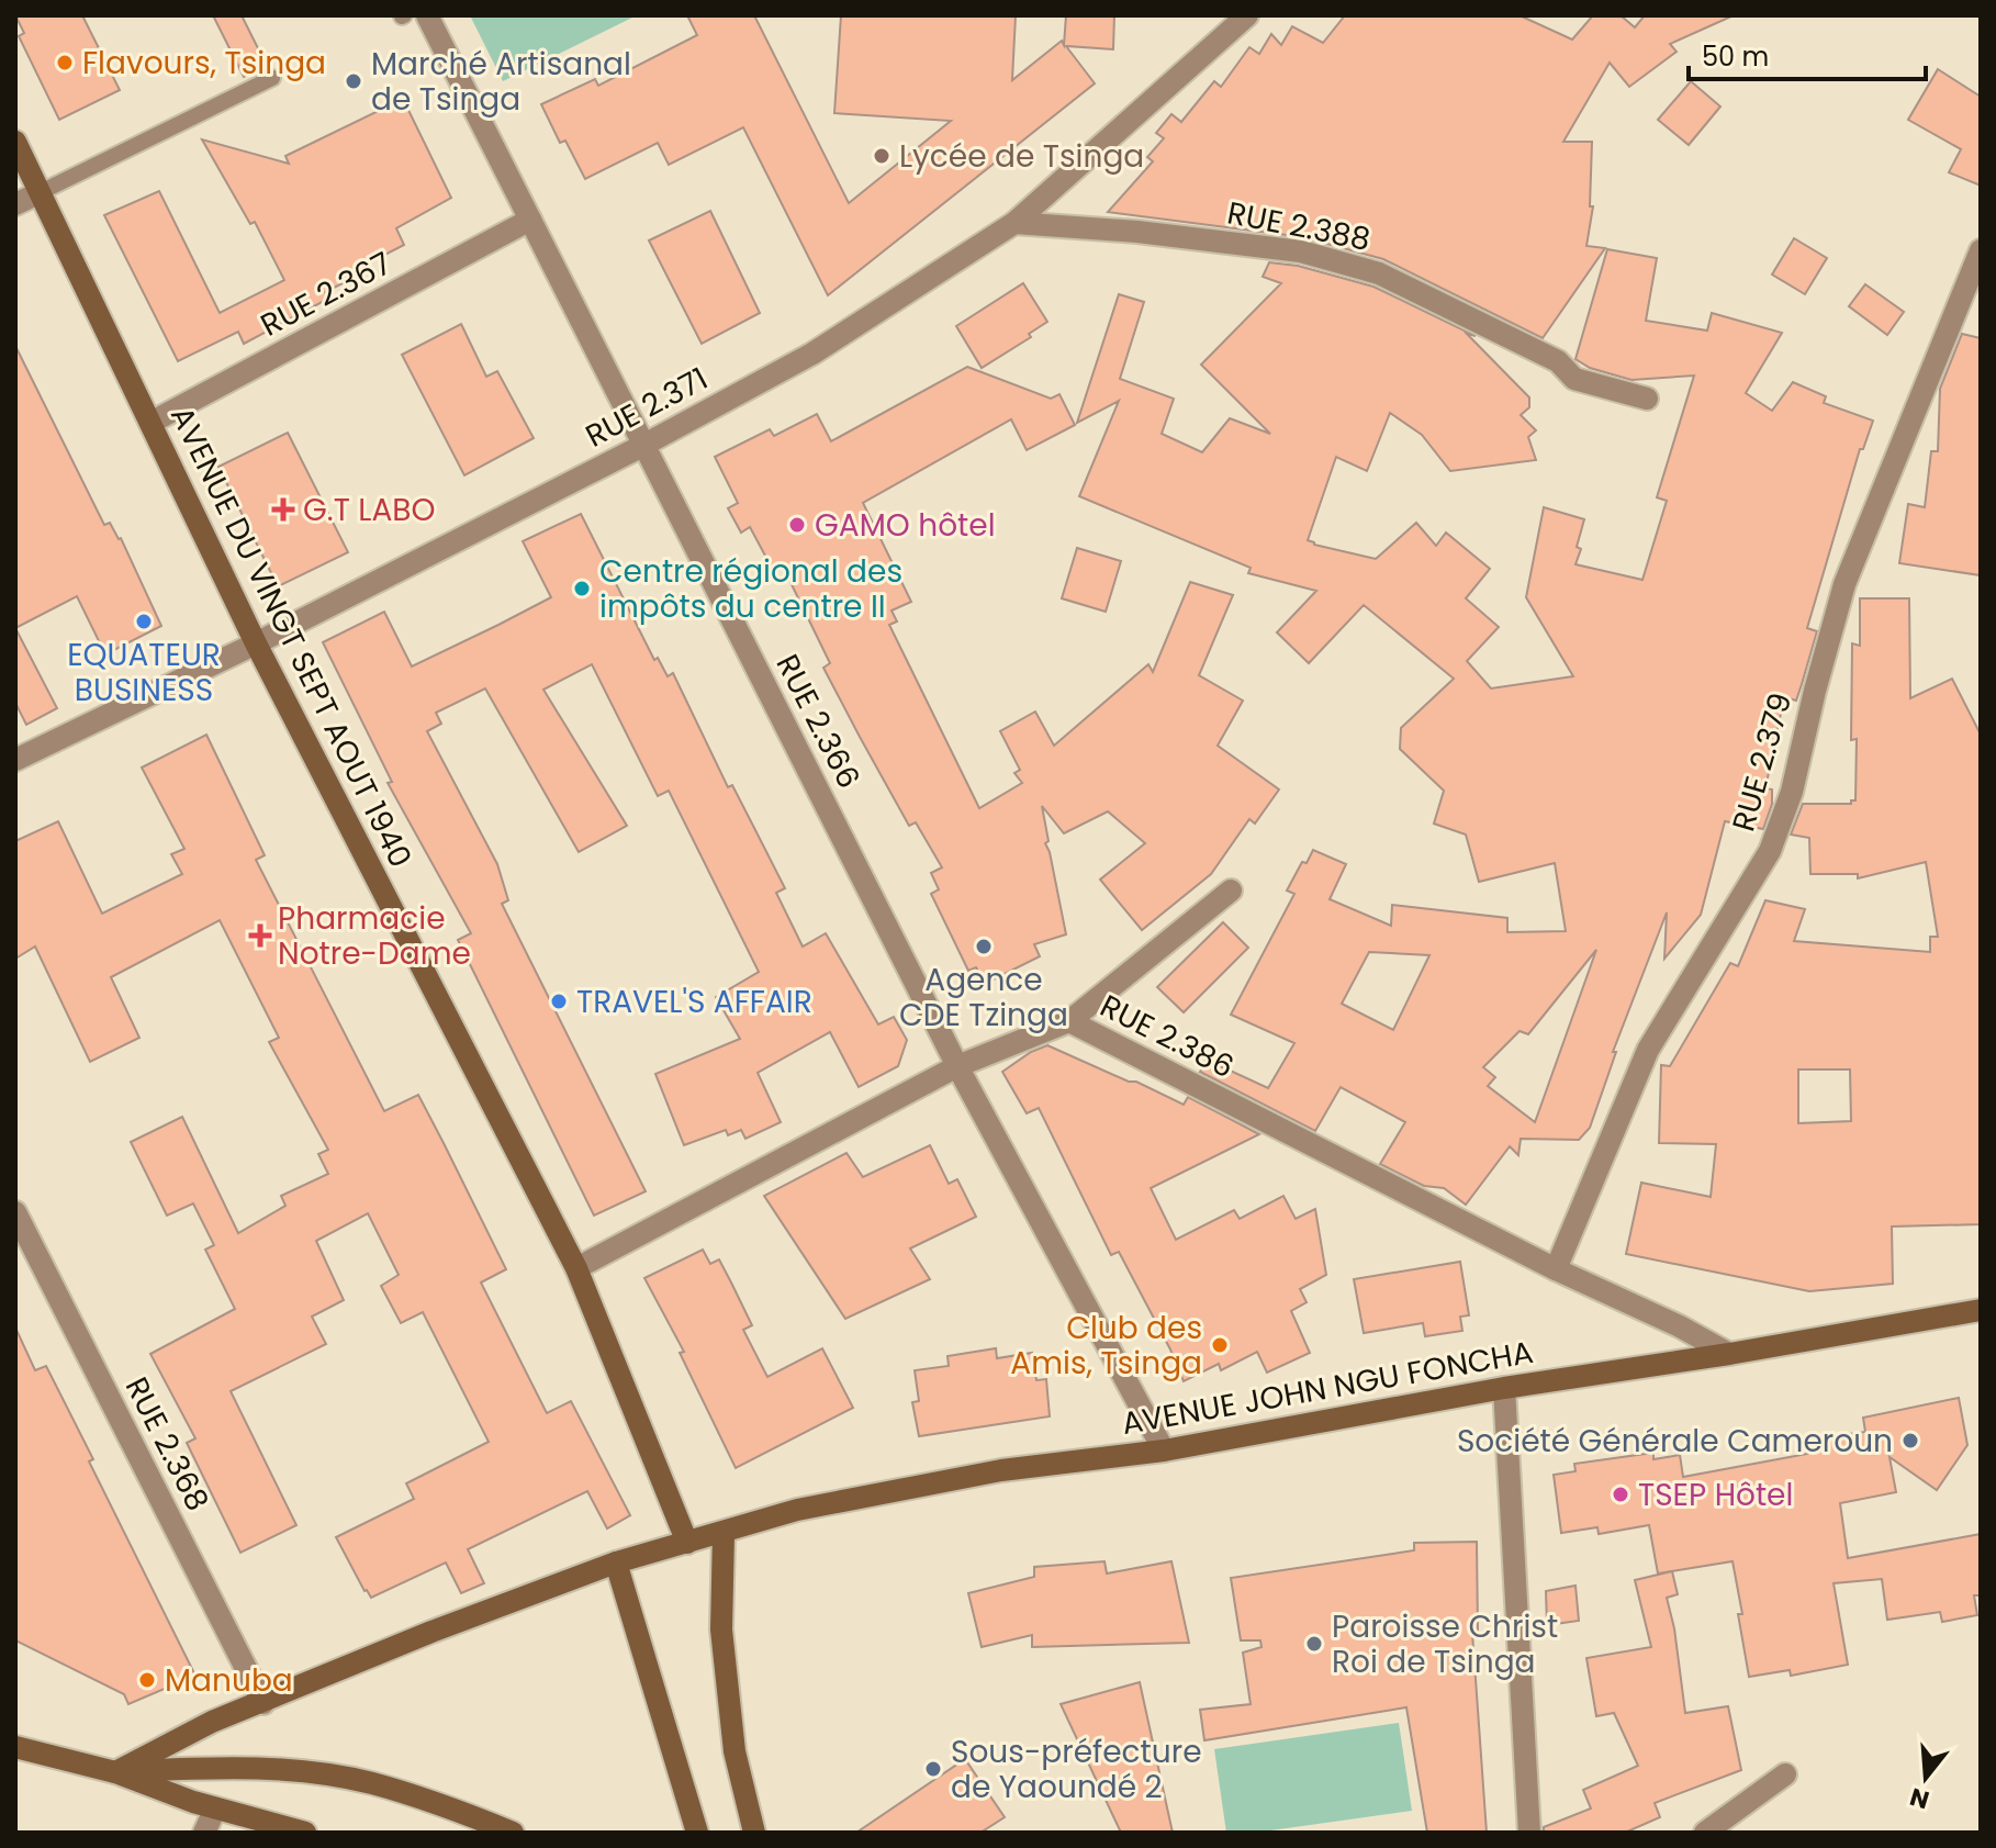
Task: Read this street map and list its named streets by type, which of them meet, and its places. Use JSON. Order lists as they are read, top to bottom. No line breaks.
{"streets":{"main road":["AVENUE DU VINGT SEPT AOUT 1940","AVENUE JOHN NGU FONCHA"],"street":["RUE 2.388","RUE 2.367","RUE 2.371","RUE 2.366","RUE 2.379","RUE 2.386","RUE 2.368"]},"crossings":[["RUE 2.388","RUE 2.371"],["RUE 2.367","AVENUE DU VINGT SEPT AOUT 1940"],["RUE 2.367","RUE 2.366"],["RUE 2.371","AVENUE DU VINGT SEPT AOUT 1940"],["RUE 2.371","RUE 2.366"],["AVENUE DU VINGT SEPT AOUT 1940","RUE 2.386"],["AVENUE DU VINGT SEPT AOUT 1940","AVENUE JOHN NGU FONCHA"],["RUE 2.366","RUE 2.386"],["RUE 2.366","AVENUE JOHN NGU FONCHA"],["RUE 2.379","RUE 2.386"],["RUE 2.386","AVENUE JOHN NGU FONCHA"],["AVENUE JOHN NGU FONCHA","RUE 2.368"]],"places":{"other":["Flavours, Tsinga","Marché Artisanal de Tsinga","Lycée de Tsinga","GAMO hôtel","Centre régional des impôts du centre II","EQUATEUR BUSINESS","Agence CDE Tzinga","TRAVEL'S AFFAIR","Club des Amis, Tsinga","Société Générale Cameroun","TSEP Hôtel","Paroisse Christ Roi de Tsinga","Manuba","Sous-préfecture de Yaoundé 2"],"health":["G.T LABO","Pharmacie Notre-Dame"]},"scale_bar":"50 m","north":"bottom"}
